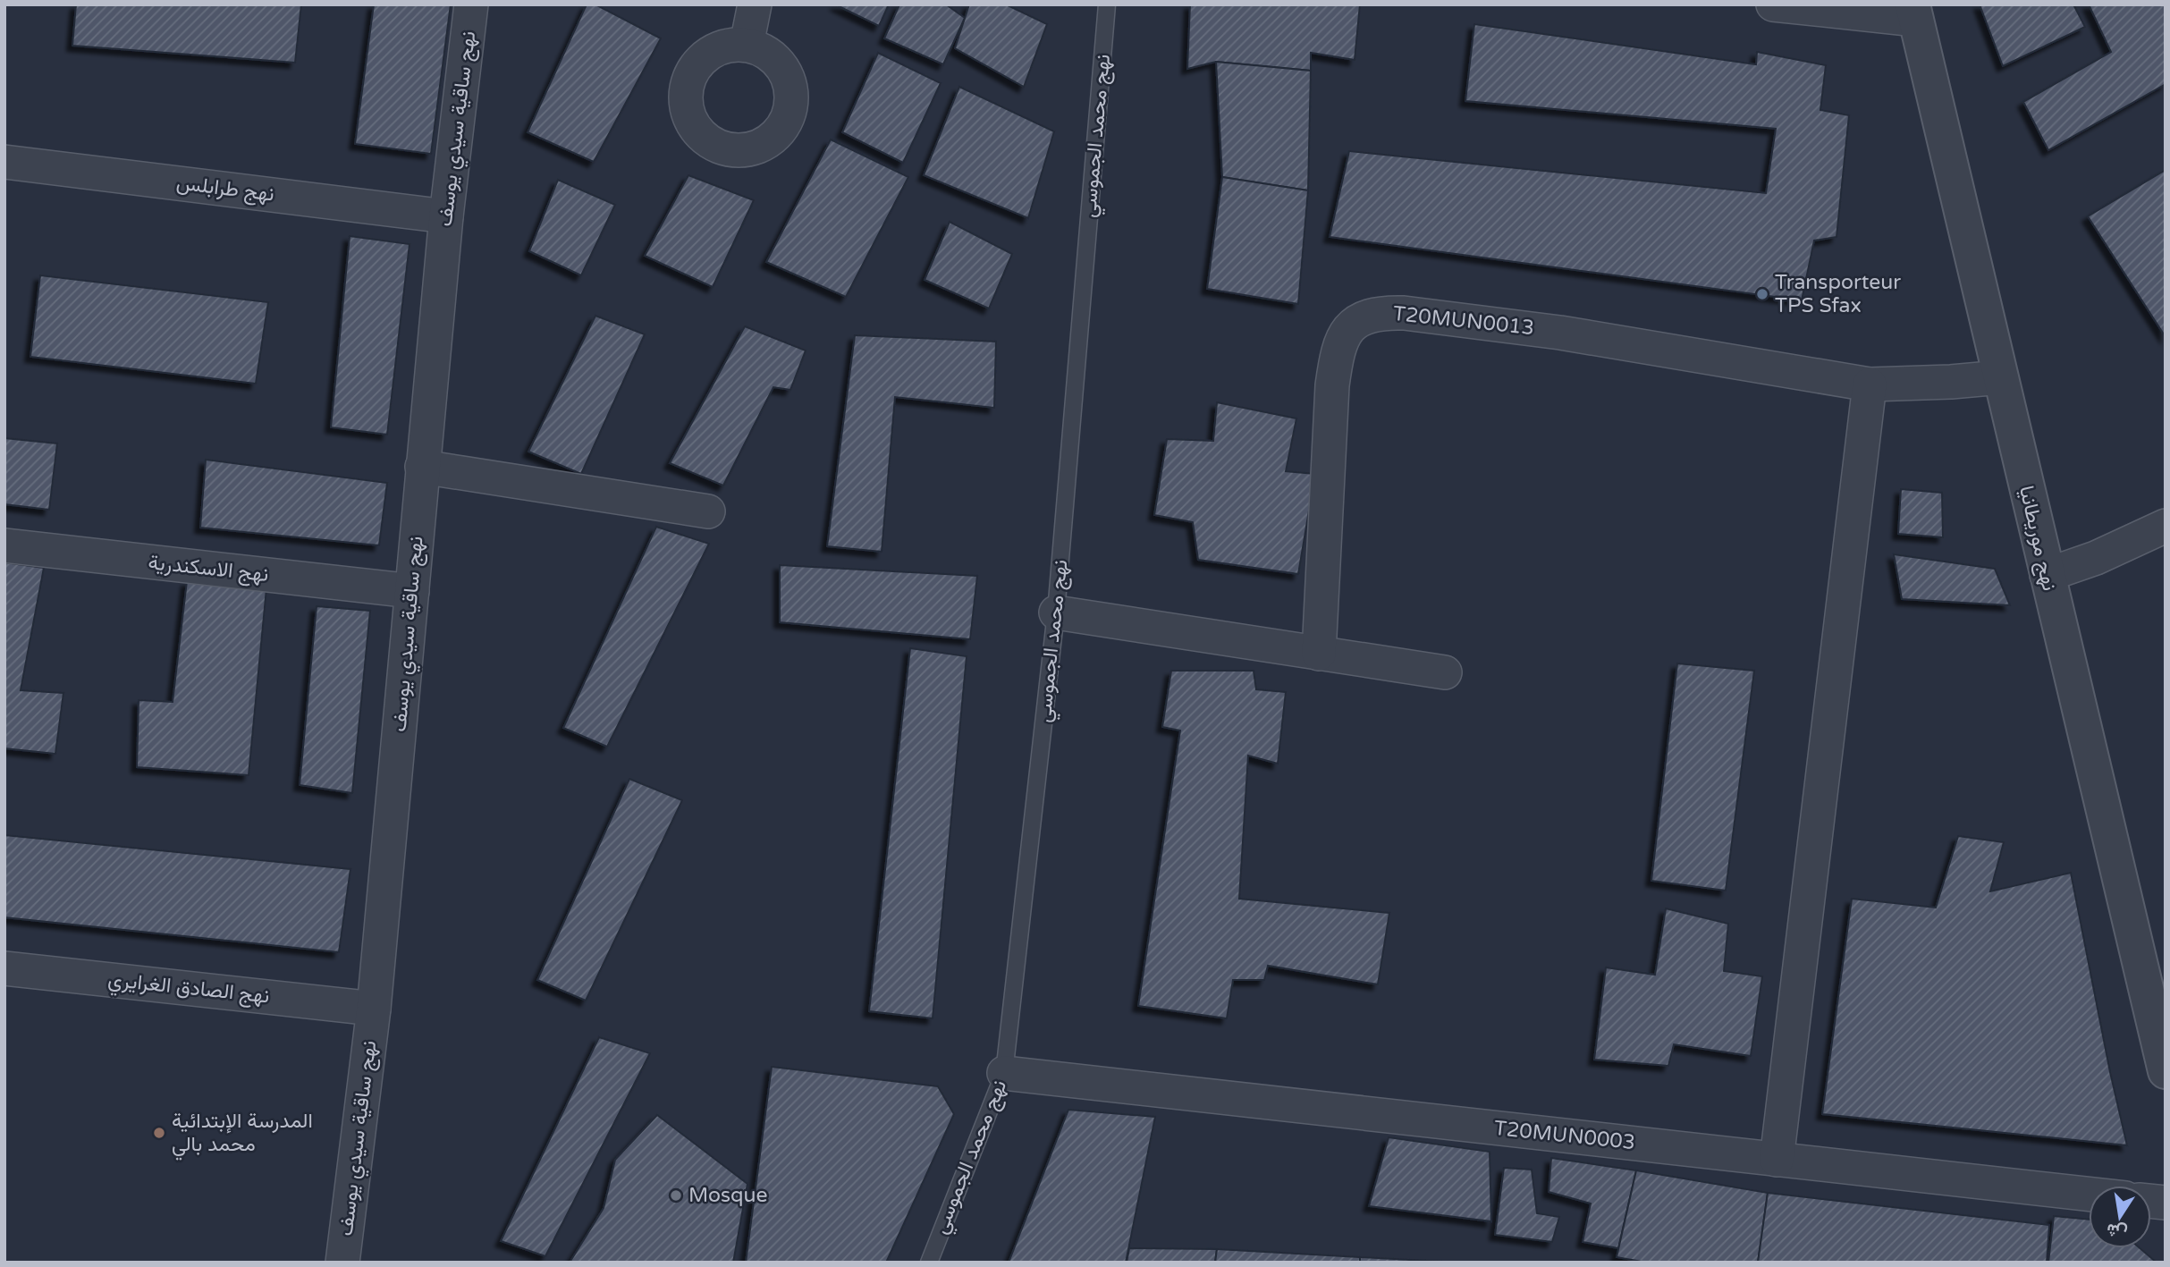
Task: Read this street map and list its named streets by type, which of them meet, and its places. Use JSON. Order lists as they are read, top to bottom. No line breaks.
{"streets":{"street":["نهج ساقية سيدي يوسف","نهج طرابلس","T20MUN0013","نهج موريطانيا","نهج الاسكندرية","نهج الصادق الغرايري","T20MUN0003"],"lane":["نهج محمد الجموسي"]},"crossings":[["نهج ساقية سيدي يوسف","نهج طرابلس"],["نهج ساقية سيدي يوسف","نهج الاسكندرية"],["نهج ساقية سيدي يوسف","نهج الصادق الغرايري"],["نهج محمد الجموسي","T20MUN0003"],["T20MUN0013","نهج موريطانيا"]],"places":["Transporteur TPS Sfax","المدرسة الإبتدائية محمد بالي","Mosque"],"north":"bottom"}
